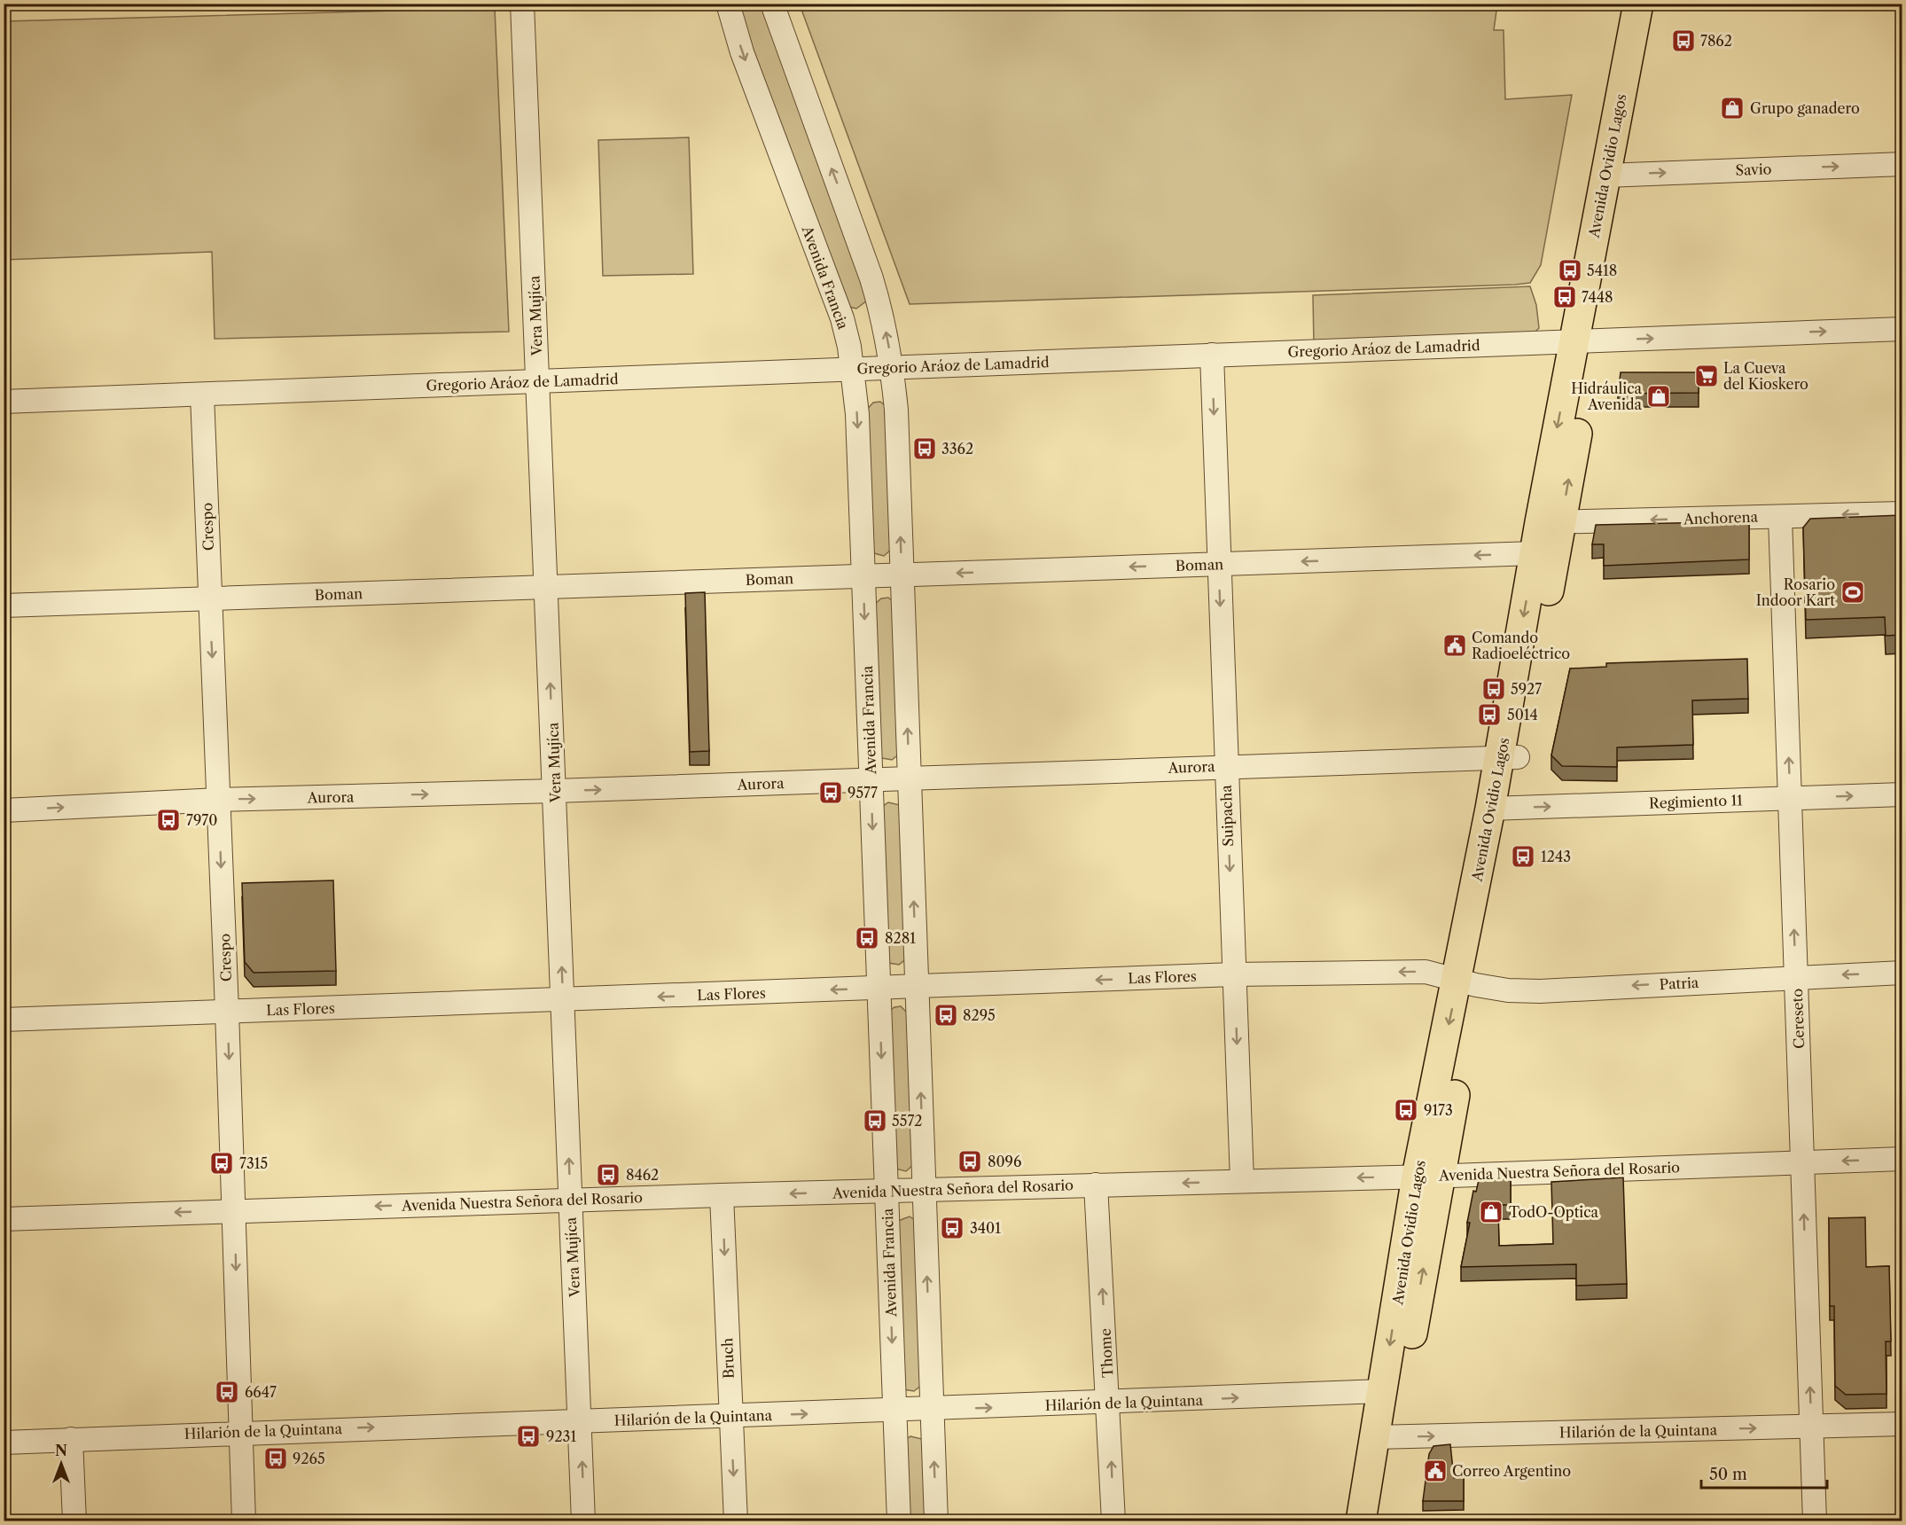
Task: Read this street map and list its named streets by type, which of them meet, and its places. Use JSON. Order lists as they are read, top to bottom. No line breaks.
{"streets":{"main road":["Avenida Ovidio Lagos"],"street":["Savio","Avenida Francia","Vera Mujíca","Gregorio Aráoz de Lamadrid","Anchorena","Crespo","Boman","Aurora","Regimiento 11","Suipacha","Las Flores","Patria","Cereseto","Avenida Nuestra Señora del Rosario","Thome","Bruch","Hilarión de la Quintana"]},"crossings":[["Avenida Ovidio Lagos","Savio"],["Avenida Ovidio Lagos","Gregorio Aráoz de Lamadrid"],["Avenida Ovidio Lagos","Anchorena"],["Avenida Ovidio Lagos","Boman"],["Avenida Ovidio Lagos","Aurora"],["Avenida Ovidio Lagos","Regimiento 11"],["Avenida Ovidio Lagos","Las Flores"],["Avenida Ovidio Lagos","Patria"],["Avenida Ovidio Lagos","Avenida Nuestra Señora del Rosario"],["Avenida Ovidio Lagos","Hilarión de la Quintana"],["Avenida Francia","Gregorio Aráoz de Lamadrid"],["Avenida Francia","Boman"],["Avenida Francia","Aurora"],["Avenida Francia","Las Flores"],["Avenida Francia","Avenida Nuestra Señora del Rosario"],["Avenida Francia","Hilarión de la Quintana"],["Vera Mujíca","Gregorio Aráoz de Lamadrid"],["Vera Mujíca","Boman"],["Vera Mujíca","Aurora"],["Vera Mujíca","Las Flores"],["Vera Mujíca","Avenida Nuestra Señora del Rosario"],["Vera Mujíca","Hilarión de la Quintana"],["Gregorio Aráoz de Lamadrid","Crespo"],["Gregorio Aráoz de Lamadrid","Suipacha"],["Anchorena","Cereseto"],["Crespo","Boman"],["Crespo","Aurora"],["Crespo","Las Flores"],["Crespo","Avenida Nuestra Señora del Rosario"],["Crespo","Hilarión de la Quintana"],["Boman","Suipacha"],["Aurora","Suipacha"],["Regimiento 11","Cereseto"],["Suipacha","Las Flores"],["Suipacha","Avenida Nuestra Señora del Rosario"],["Las Flores","Patria"],["Patria","Cereseto"],["Cereseto","Avenida Nuestra Señora del Rosario"],["Cereseto","Hilarión de la Quintana"],["Avenida Nuestra Señora del Rosario","Thome"],["Avenida Nuestra Señora del Rosario","Bruch"],["Thome","Hilarión de la Quintana"],["Bruch","Hilarión de la Quintana"]],"one_way":["Savio","Vera Mujíca","Anchorena","Crespo","Boman","Aurora","Regimiento 11","Suipacha","Las Flores","Patria","Cereseto","Avenida Nuestra Señora del Rosario","Hilarión de la Quintana"],"places":{"bus stop":["7862","5418","7448","3362","5927","5014","9577","7970","1243","8281","8295","9173","5572","8096","7315","8462","3401","6647","9231","9265"],"shop":["Grupo ganadero","Hidráulica Avenida","TodO-Optica"],"supermarket":["La Cueva del Kioskero"],"sports":["Rosario Indoor Kart"],"public building":["Comando Radioeléctrico","Correo Argentino"]},"scale_bar":"50 m","north":"top"}
